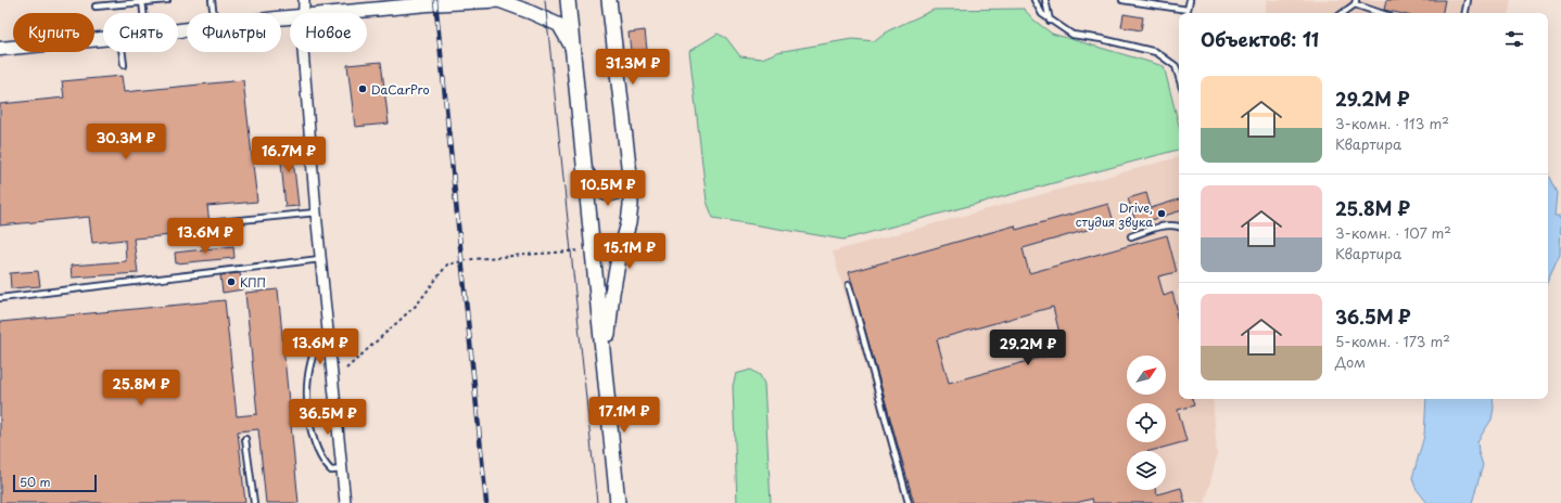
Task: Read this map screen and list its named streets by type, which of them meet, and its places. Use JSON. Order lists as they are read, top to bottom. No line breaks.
{"places":["DaCarPro","Drive, студия звука","КПП"],"scale_bar":"50 m","north":"top right","page":{"chip":["Купить","Снять","Фильтры","Новое"],"heading":"Объектов: 11","price":["31.3M ₽","30.3M ₽","16.7M ₽","10.5M ₽","13.6M ₽","15.1M ₽","13.6M ₽","29.2M ₽","25.8M ₽","17.1M ₽","36.5M ₽"],"list":[{"name":"29.2M ₽","note":"3-комн. · 113 m² · Квартира"},{"name":"25.8M ₽","note":"3-комн. · 107 m² · Квартира"},{"name":"36.5M ₽","note":"5-комн. · 173 m² · Дом"}],"scale":"50 m"}}
